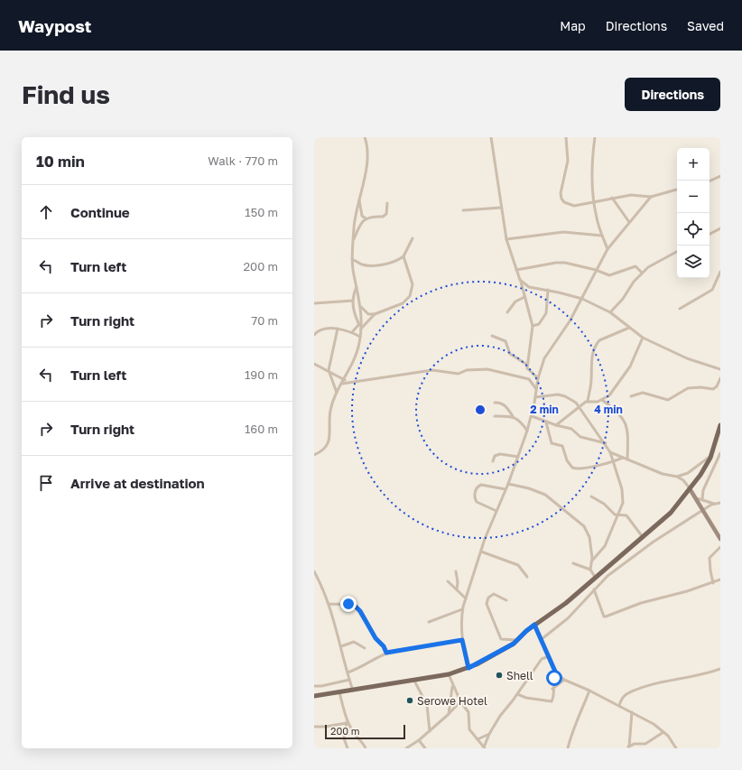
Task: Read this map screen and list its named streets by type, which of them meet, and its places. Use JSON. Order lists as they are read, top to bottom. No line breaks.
{"places":["Shell","Serowe Hotel"],"scale_bar":"200 m","page":{"header":"Waypost","nav":["Map","Directions","Saved"],"buttons":"Directions","title":"Find us","heading":["10 min","Walk · 770 m"],"map_buttons":["+","−"],"list":[["Continue","150 m"],["Turn left","200 m"],["Turn right","70 m"],["Turn left","190 m"],["Turn right","160 m"],"Arrive at destination"],"scale":"200 m"},"rings":["2 min","4 min"]}
